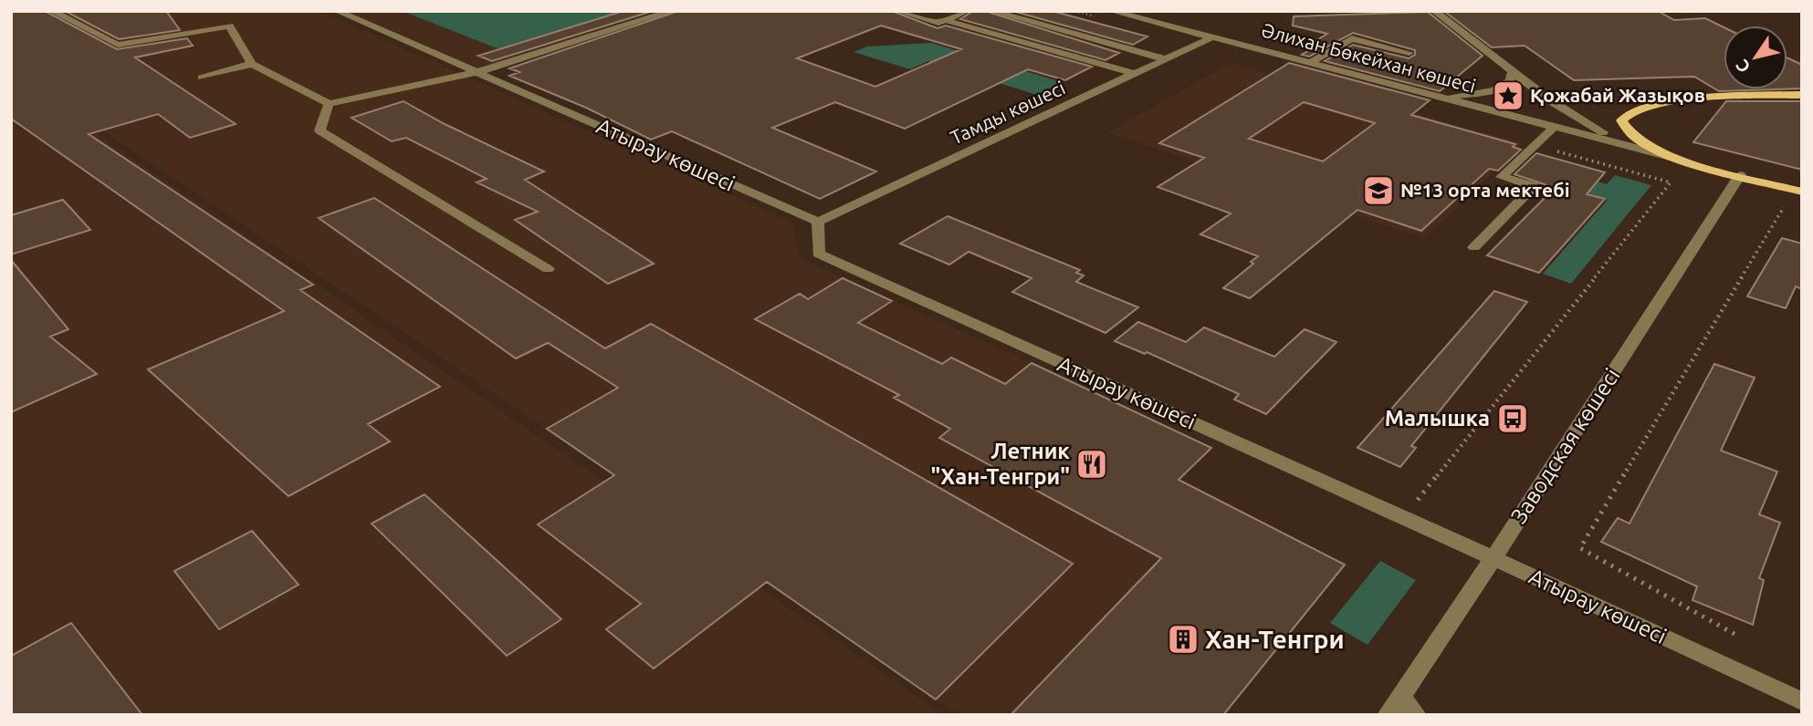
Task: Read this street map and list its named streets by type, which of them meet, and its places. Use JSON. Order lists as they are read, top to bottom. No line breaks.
{"streets":{"main road":["Әлихан Бөкейхан көшесі"],"street":["Тамды көшесі","Атырау көшесі","Заводская көшесі"]},"crossings":[["Әлихан Бөкейхан көшесі","Тамды көшесі"],["Әлихан Бөкейхан көшесі","Заводская көшесі"],["Тамды көшесі","Атырау көшесі"],["Атырау көшесі","Заводская көшесі"]],"places":{"place":["Қожабай Жазықов"],"school or university":["№13 орта мектебі"],"bus stop":["Малышка"],"restaurant":["Летник \"Хан-Тенгри\""],"building":["Хан-Тенгри"]},"north":"bottom left"}
